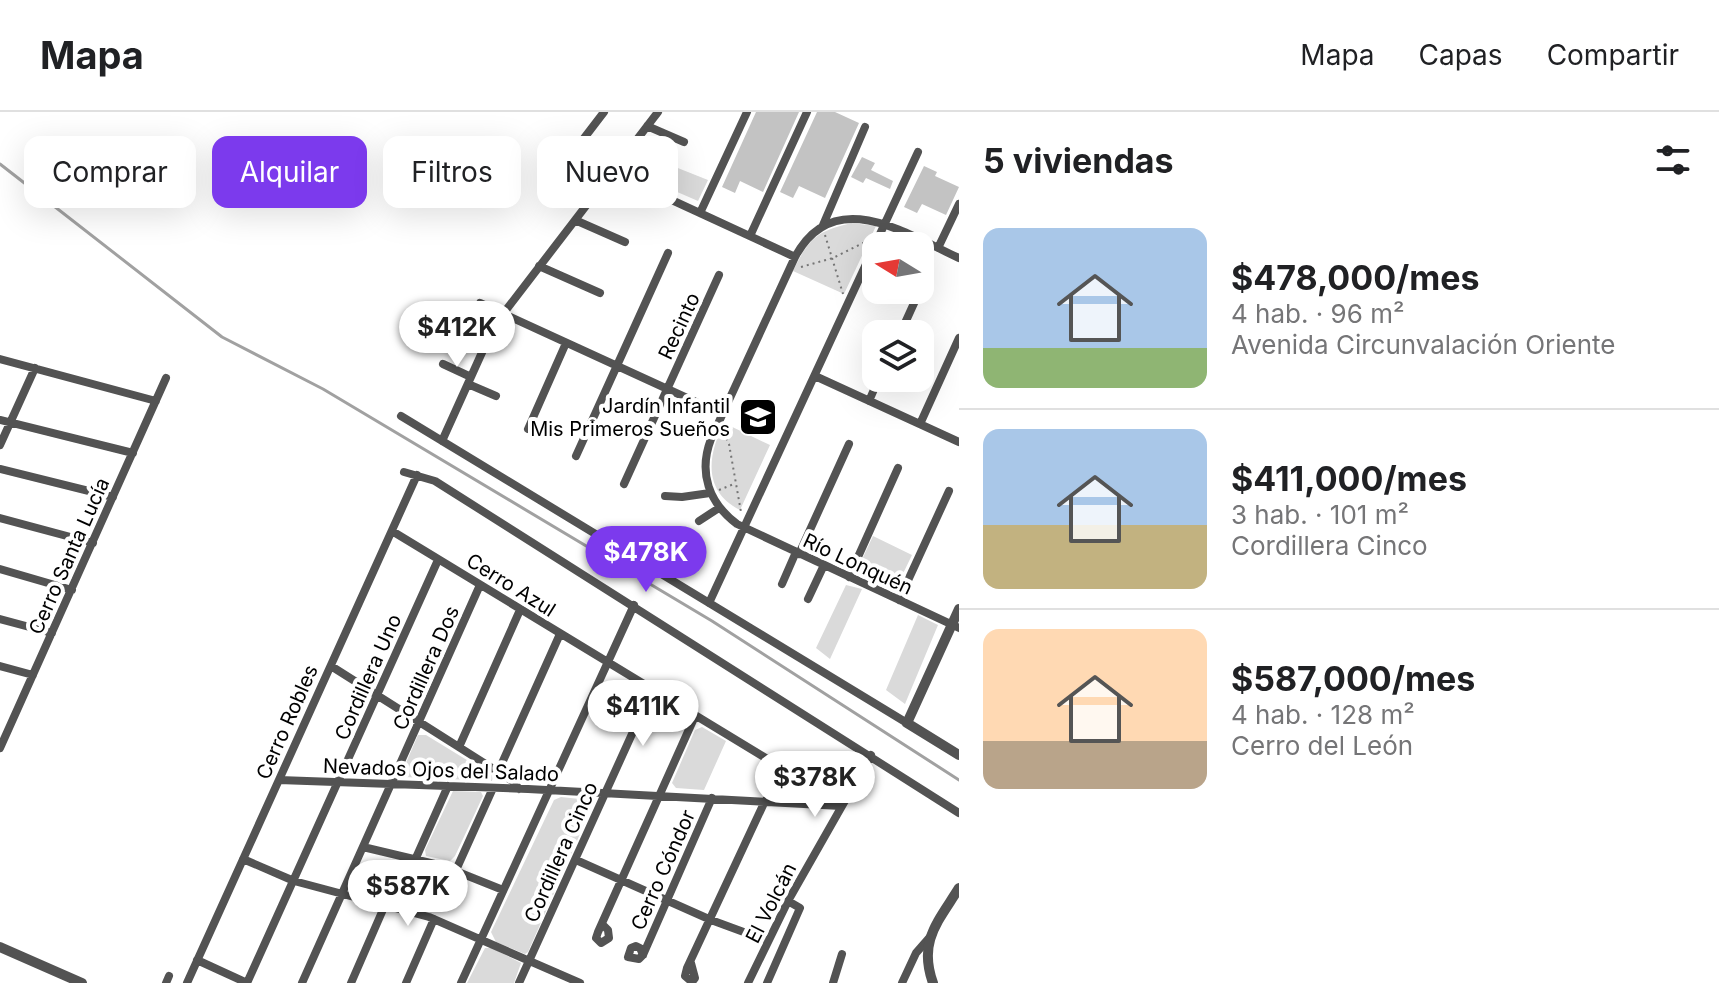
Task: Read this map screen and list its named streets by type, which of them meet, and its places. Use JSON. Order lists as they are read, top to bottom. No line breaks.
{"streets":{"street":["Recinto","Cerro Santa Lucía","Río Lonquén","Cerro Azul","Cordillera Dos","Cordillera Uno","Cerro Robles","Nevados Ojos del Salado","Cordillera Cinco","Cerro Cóndor","El Volcán"]},"crossings":[["Cerro Azul","Cordillera Dos"],["Cerro Azul","Cordillera Uno"],["Cerro Azul","Cerro Robles"],["Cerro Azul","Nevados Ojos del Salado"],["Cerro Azul","Cordillera Cinco"],["Cordillera Dos","Nevados Ojos del Salado"],["Cordillera Uno","Nevados Ojos del Salado"],["Cerro Robles","Nevados Ojos del Salado"],["Nevados Ojos del Salado","Cordillera Cinco"],["Nevados Ojos del Salado","Cerro Cóndor"],["Nevados Ojos del Salado","El Volcán"]],"places":{"school or university":["Jardín Infantil Mis Primeros Sueños"]},"north":"left","page":{"header":"Mapa","nav":["Mapa","Capas","Compartir"],"heading":"5 viviendas","chip":["Comprar","Alquilar","Filtros","Nuevo"],"list":[{"name":"$478,000/mes","note":"4 hab. · 96 m² · Avenida Circunvalación Oriente"},{"name":"$411,000/mes","note":"3 hab. · 101 m² · Cordillera Cinco"},{"name":"$587,000/mes","note":"4 hab. · 128 m² · Cerro del León"}],"price":["$412K","$478K","$411K","$378K","$587K"]}}
